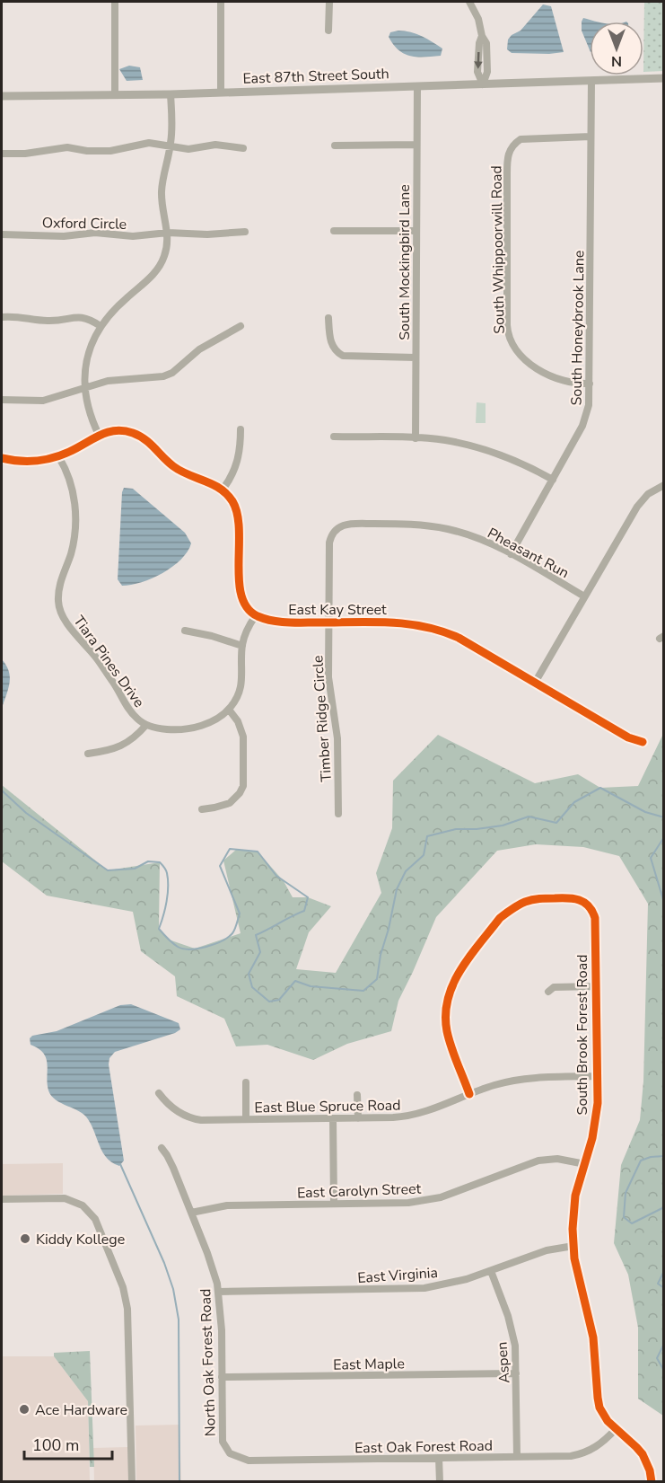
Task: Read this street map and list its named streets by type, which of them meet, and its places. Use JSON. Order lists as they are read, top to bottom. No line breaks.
{"streets":{"street":["East 87th Street South","Oxford Circle","South Whippoorwill Road","South Mockingbird Lane","South Honeybrook Lane","Pheasant Run","East Kay Street","Tiara Pines Drive","Timber Ridge Circle","South Brook Forest Road","East Blue Spruce Road","East Carolyn Street","East Virginia","North Oak Forest Road","Aspen","East Maple","East Oak Forest Road"]},"crossings":[["East 87th Street South","South Mockingbird Lane"],["East 87th Street South","South Honeybrook Lane"],["South Whippoorwill Road","South Honeybrook Lane"],["South Honeybrook Lane","Pheasant Run"],["Pheasant Run","Timber Ridge Circle"],["East Kay Street","Timber Ridge Circle"],["South Brook Forest Road","East Blue Spruce Road"],["South Brook Forest Road","East Carolyn Street"],["South Brook Forest Road","East Virginia"],["South Brook Forest Road","East Oak Forest Road"],["East Carolyn Street","North Oak Forest Road"],["East Virginia","North Oak Forest Road"],["East Virginia","Aspen"],["North Oak Forest Road","East Maple"],["North Oak Forest Road","East Oak Forest Road"],["Aspen","East Maple"],["Aspen","East Oak Forest Road"]],"places":["Kiddy Kollege","Ace Hardware"],"scale_bar":"100 m","north":"bottom"}
